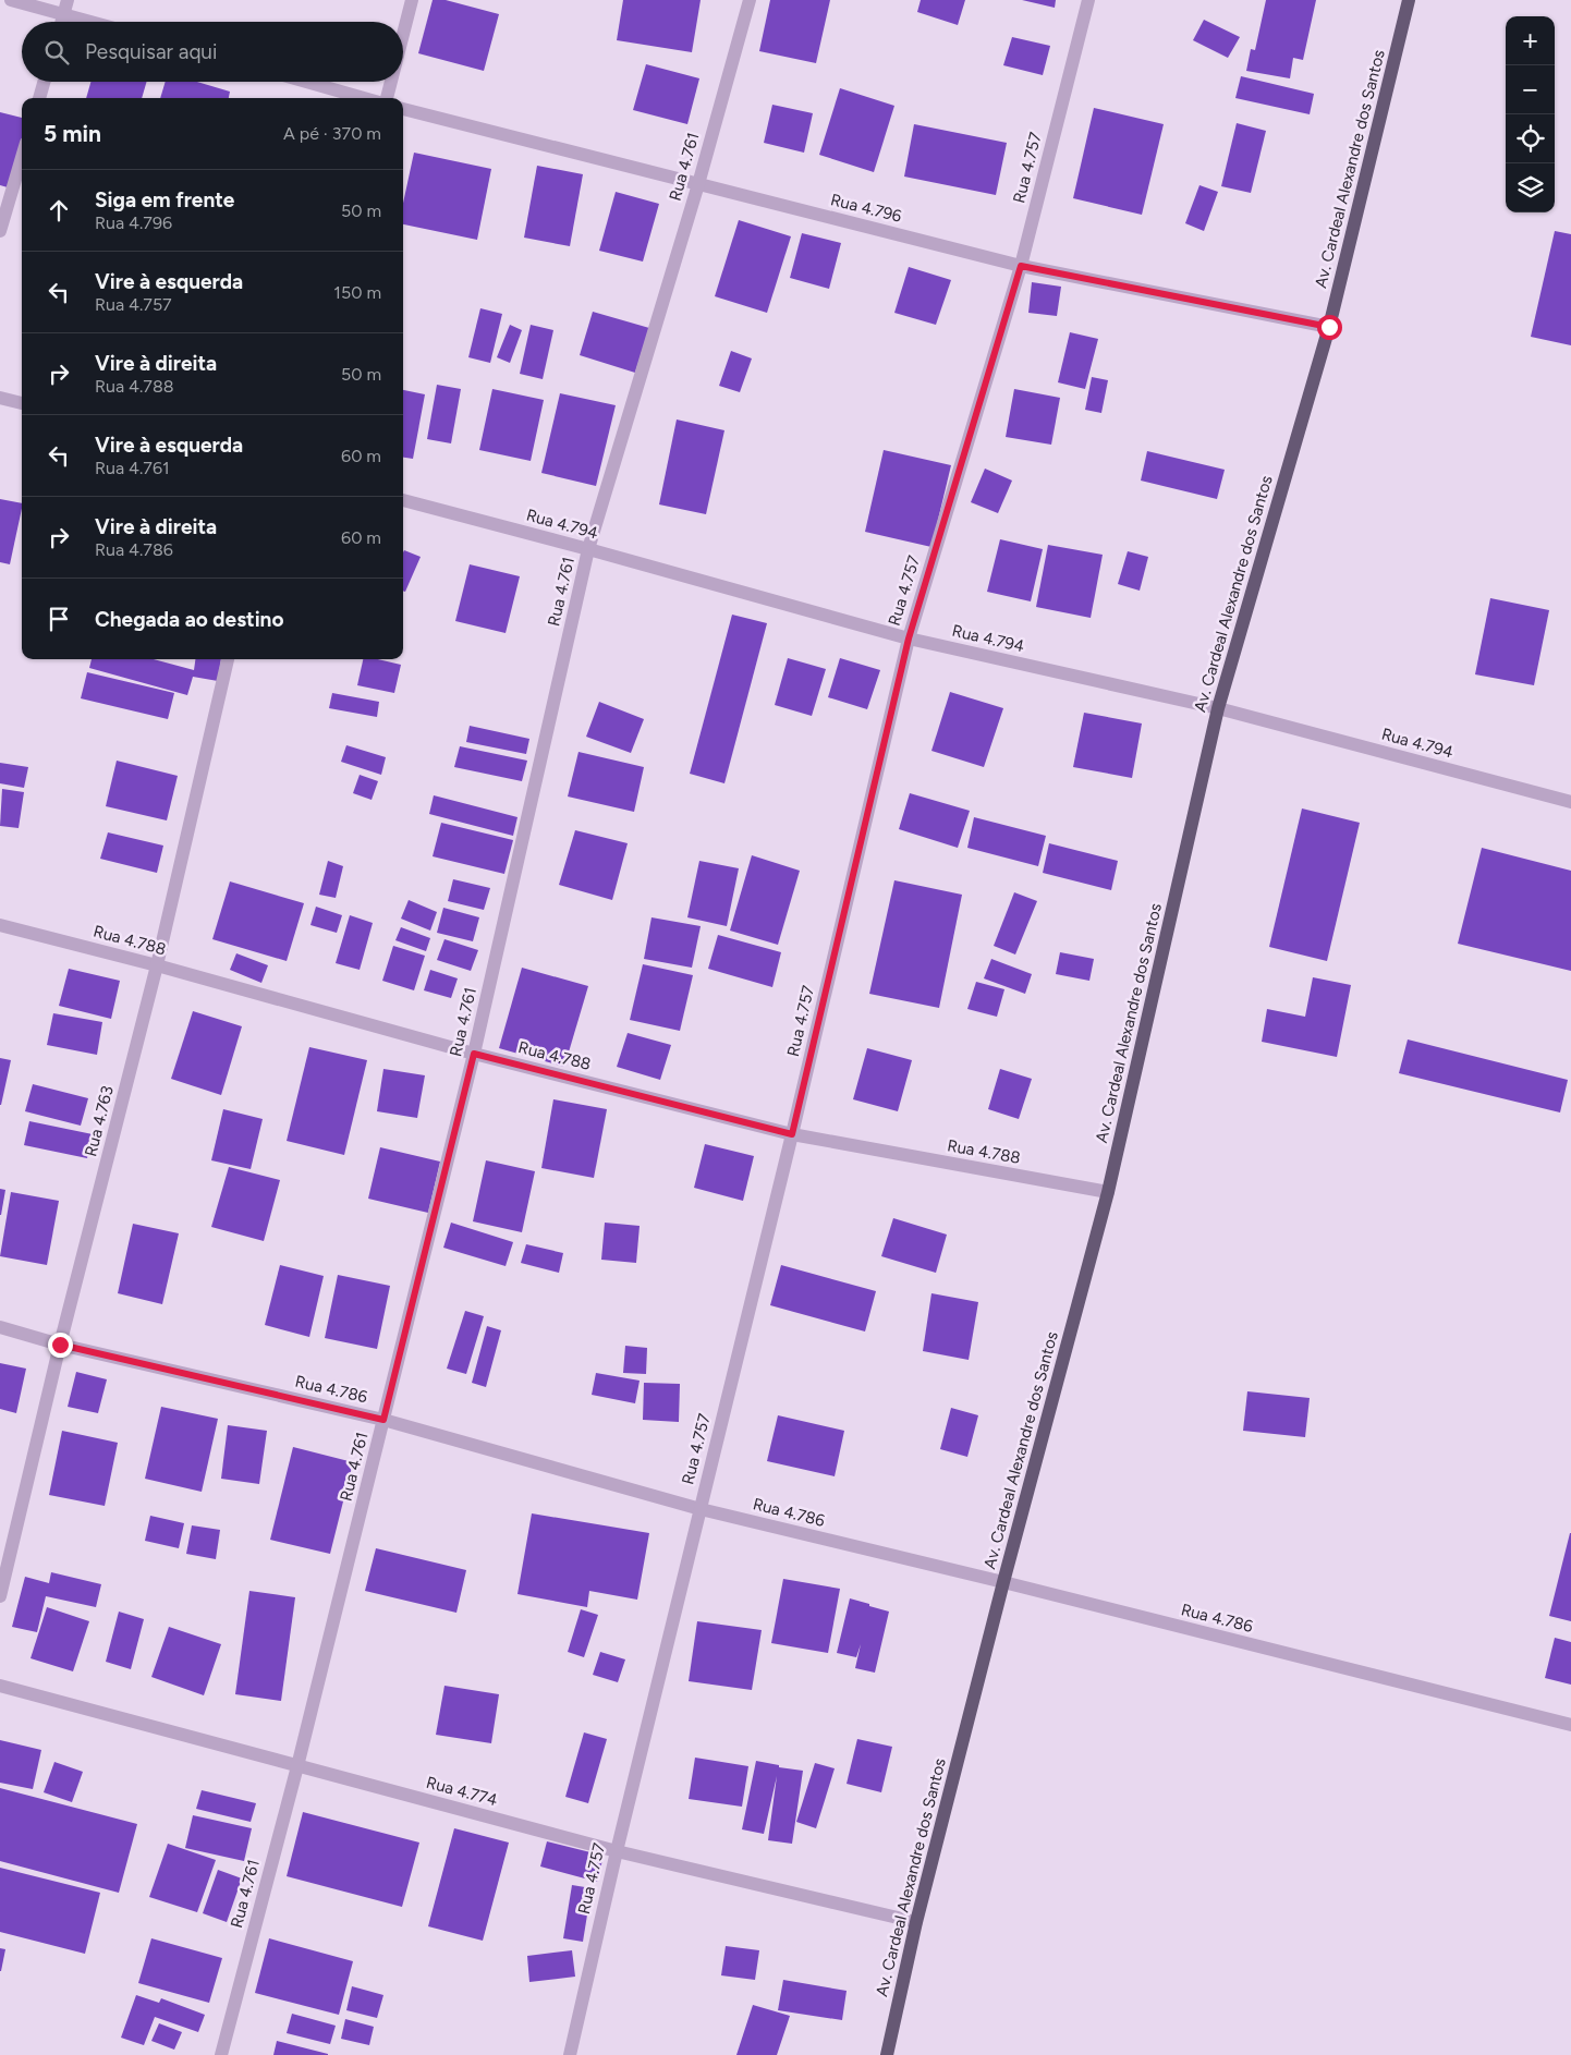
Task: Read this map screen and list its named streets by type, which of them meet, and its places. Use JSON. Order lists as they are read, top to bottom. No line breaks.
{"streets":{"main road":["Av. Cardeal Alexandre dos Santos"],"street":["Rua 4.761","Rua 4.757","Rua 4.796","Rua 4.794","Rua 4.788","Rua 4.763","Rua 4.786","Rua 4.774"]},"crossings":[["Rua 4.761","Rua 4.796"],["Rua 4.761","Rua 4.794"],["Rua 4.761","Rua 4.788"],["Rua 4.761","Rua 4.786"],["Rua 4.761","Rua 4.774"],["Rua 4.757","Rua 4.796"],["Rua 4.757","Rua 4.794"],["Rua 4.757","Rua 4.788"],["Rua 4.757","Rua 4.786"],["Rua 4.757","Rua 4.774"],["Av. Cardeal Alexandre dos Santos","Rua 4.796"],["Av. Cardeal Alexandre dos Santos","Rua 4.794"],["Av. Cardeal Alexandre dos Santos","Rua 4.788"],["Av. Cardeal Alexandre dos Santos","Rua 4.786"],["Av. Cardeal Alexandre dos Santos","Rua 4.774"],["Rua 4.788","Rua 4.763"],["Rua 4.763","Rua 4.786"]],"page":{"map_buttons":["+","−"],"search":"Pesquisar aqui","heading":["5 min","A pé · 370 m"],"list":[["Siga em frente","Rua 4.796","50 m"],["Vire à esquerda","Rua 4.757","150 m"],["Vire à direita","Rua 4.788","50 m"],["Vire à esquerda","Rua 4.761","60 m"],["Vire à direita","Rua 4.786","60 m"],"Chegada ao destino"]}}
